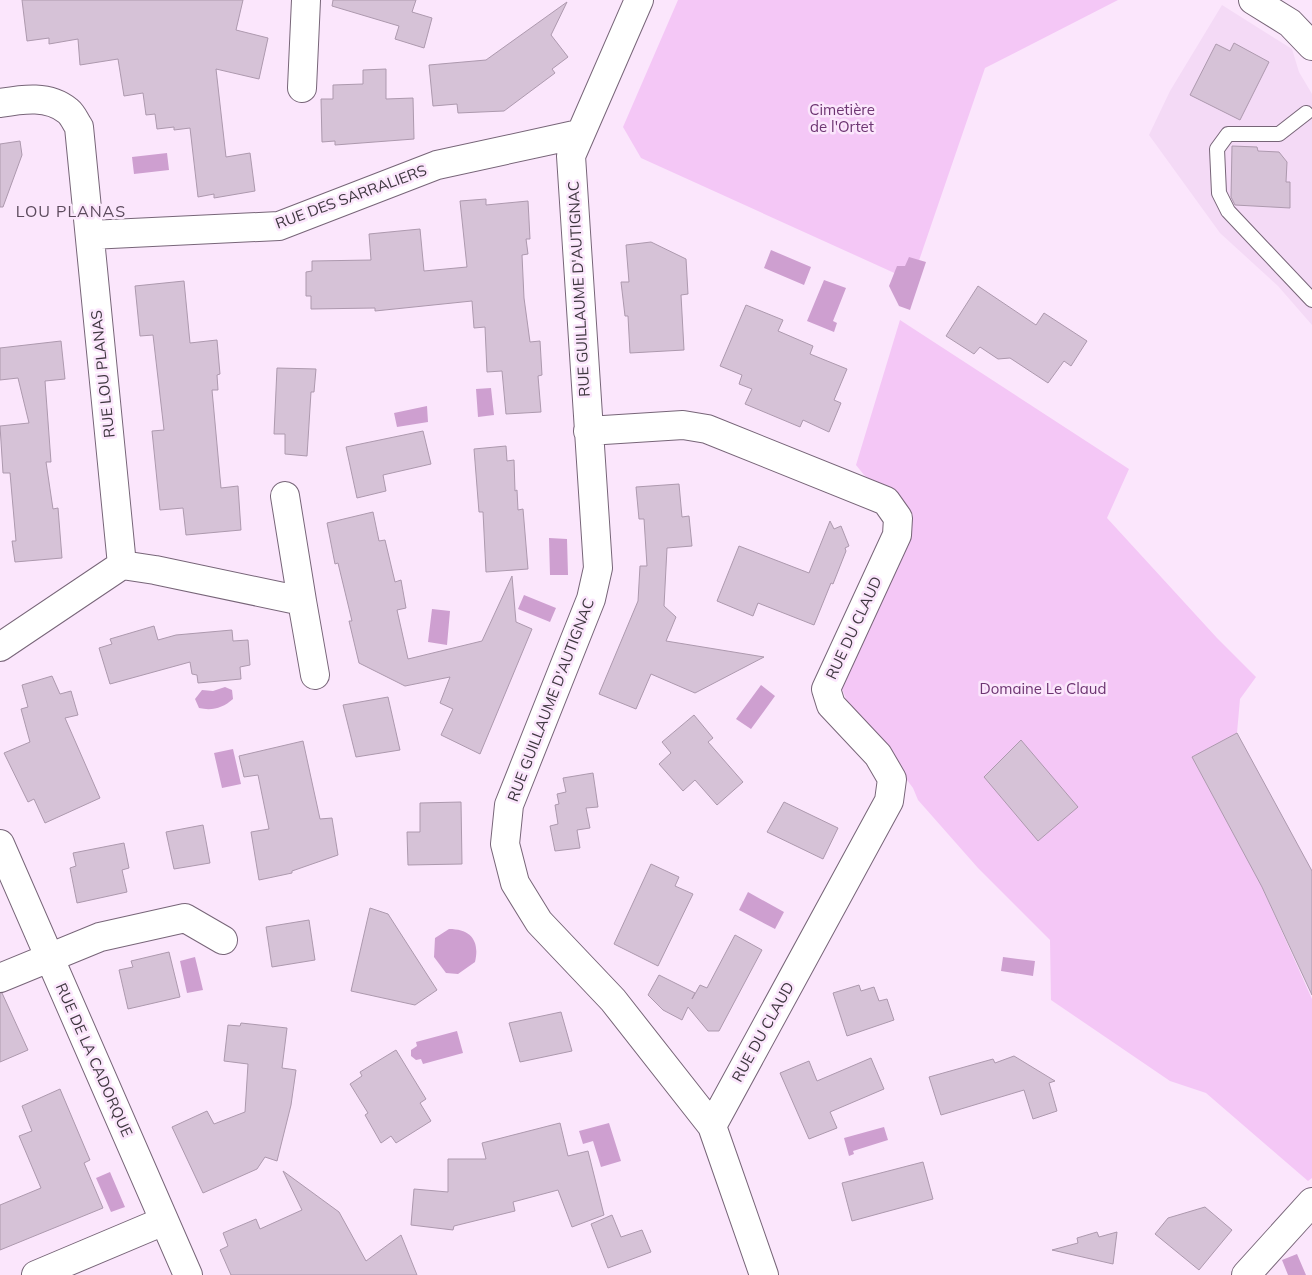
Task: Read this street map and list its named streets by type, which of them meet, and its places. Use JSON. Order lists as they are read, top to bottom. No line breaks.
{"streets":{"street":["RUE DES SARRALIERS","RUE GUILLAUME D'AUTIGNAC","RUE LOU PLANAS","RUE DU CLAUD","RUE DE LA CADORQUE"]},"crossings":[["RUE DES SARRALIERS","RUE GUILLAUME D'AUTIGNAC"],["RUE DES SARRALIERS","RUE LOU PLANAS"],["RUE GUILLAUME D'AUTIGNAC","RUE DU CLAUD"]],"districts":["LOU PLANAS"],"parks":["Cimetière de l'Ortet","Domaine Le Claud"]}
